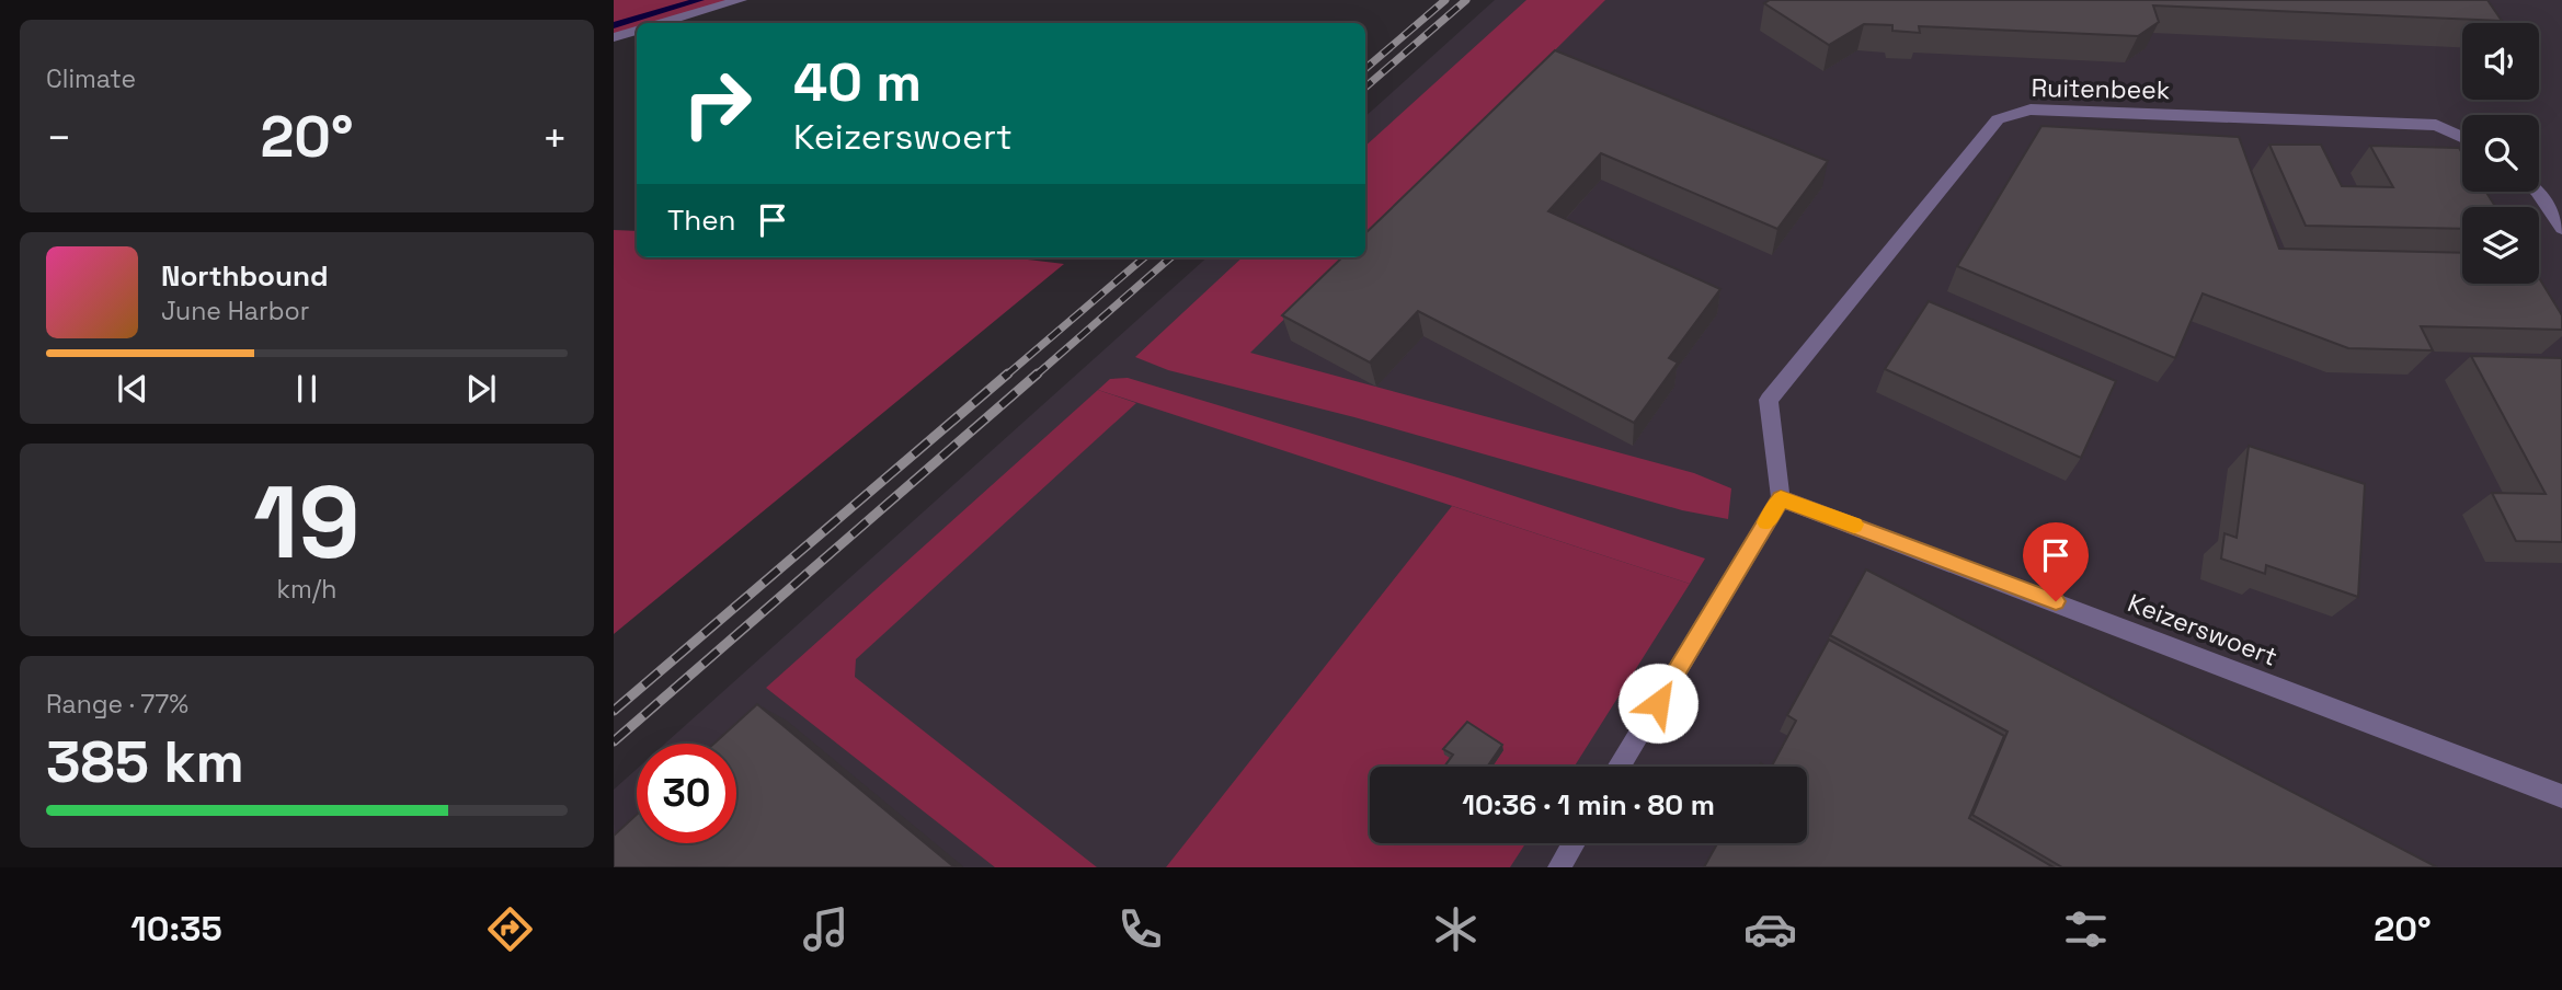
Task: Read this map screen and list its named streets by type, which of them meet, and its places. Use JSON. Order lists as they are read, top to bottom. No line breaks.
{"streets":{"street":["Ruitenbeek","Keizerswoert"]},"crossings":[["Ruitenbeek","Keizerswoert"]],"page":{"tile":["Climate",["19","km/h"],["Range · 77%","385 km"]],"turn":["40 m","Keizerswoert"],"heat":["−","20°","+"],"then":"Then","song":["Northbound","June Harbor"],"limit":"30","trip":"10:36 · 1 min · 80 m","tabs":["10:35","20°"]}}
